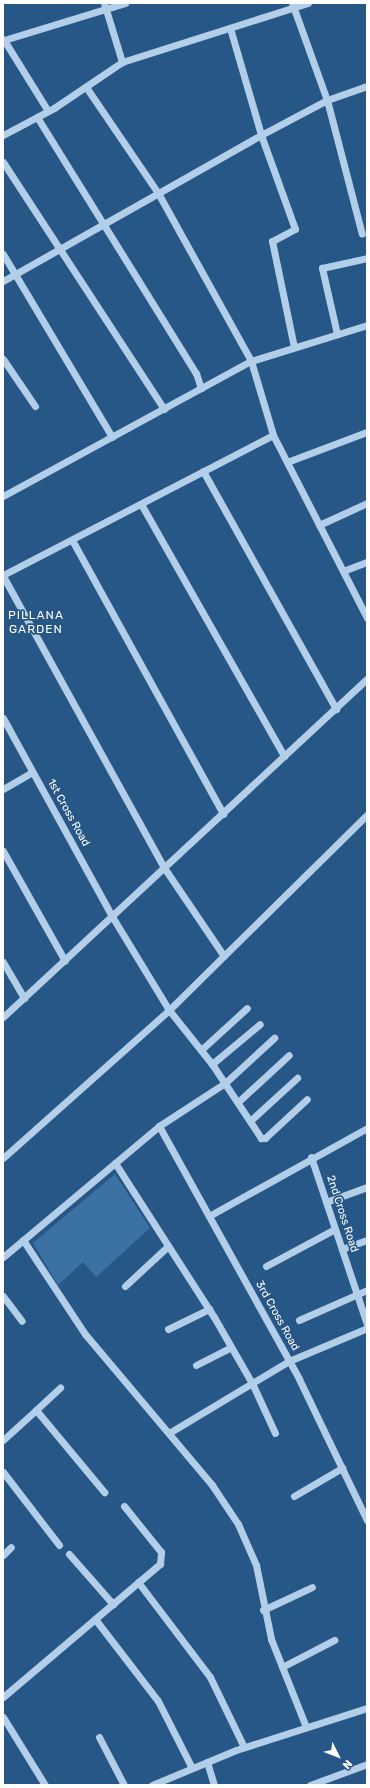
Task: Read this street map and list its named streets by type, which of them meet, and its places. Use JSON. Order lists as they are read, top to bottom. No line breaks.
{"streets":{"street":["1st Cross Road","2nd Cross Road","3rd Cross Road"]},"districts":["PILLANA GARDEN"],"north":"bottom right"}
